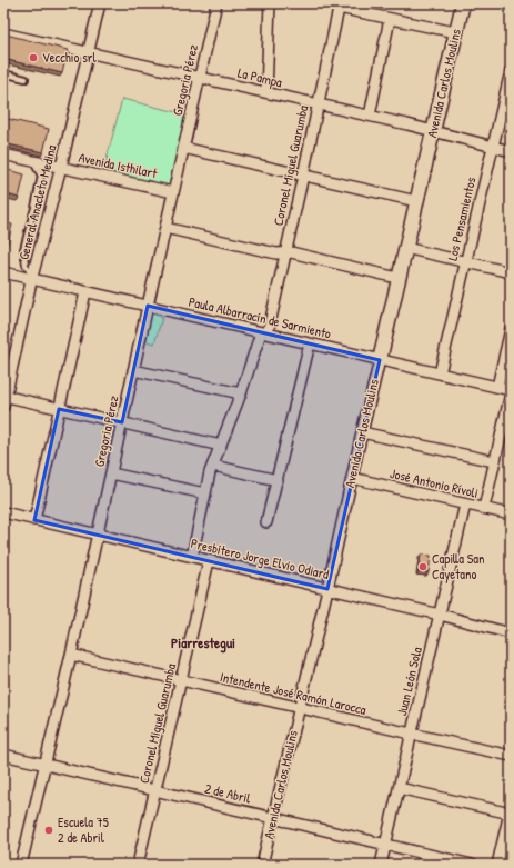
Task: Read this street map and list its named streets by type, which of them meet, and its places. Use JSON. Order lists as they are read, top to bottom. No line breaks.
{"streets":{"street":["La Pampa","Gregoria Pérez","Avenida Carlos Moulins","Avenida Isthilart","Coronel Miguel Guarumba","General Anacleto Medina","Los Pensamientos","Paula Albarracín de Sarmiento","José Antonio Rívoli","Presbítero Jorge Elvio Odiard","Juan León Sola","Intendente José Ramón Larocca","2 de Abril"]},"crossings":[["La Pampa","Gregoria Pérez"],["La Pampa","Avenida Carlos Moulins"],["La Pampa","Coronel Miguel Guarumba"],["La Pampa","General Anacleto Medina"],["La Pampa","Los Pensamientos"],["Gregoria Pérez","Avenida Isthilart"],["Gregoria Pérez","Paula Albarracín de Sarmiento"],["Gregoria Pérez","Presbítero Jorge Elvio Odiard"],["Gregoria Pérez","Intendente José Ramón Larocca"],["Gregoria Pérez","2 de Abril"],["Avenida Carlos Moulins","Paula Albarracín de Sarmiento"],["Avenida Carlos Moulins","José Antonio Rívoli"],["Avenida Carlos Moulins","Presbítero Jorge Elvio Odiard"],["Avenida Carlos Moulins","Intendente José Ramón Larocca"],["Avenida Carlos Moulins","2 de Abril"],["Avenida Isthilart","General Anacleto Medina"],["Coronel Miguel Guarumba","Paula Albarracín de Sarmiento"],["Coronel Miguel Guarumba","Presbítero Jorge Elvio Odiard"],["Coronel Miguel Guarumba","Intendente José Ramón Larocca"],["Coronel Miguel Guarumba","2 de Abril"],["General Anacleto Medina","Paula Albarracín de Sarmiento"],["Los Pensamientos","Paula Albarracín de Sarmiento"],["José Antonio Rívoli","Juan León Sola"],["Presbítero Jorge Elvio Odiard","Juan León Sola"],["Juan León Sola","Intendente José Ramón Larocca"],["Juan León Sola","2 de Abril"]],"districts":["Piarrestegui"],"places":["Vecchio srl","Capilla San Cayetano","Escuela 75 2 de Abril"]}
